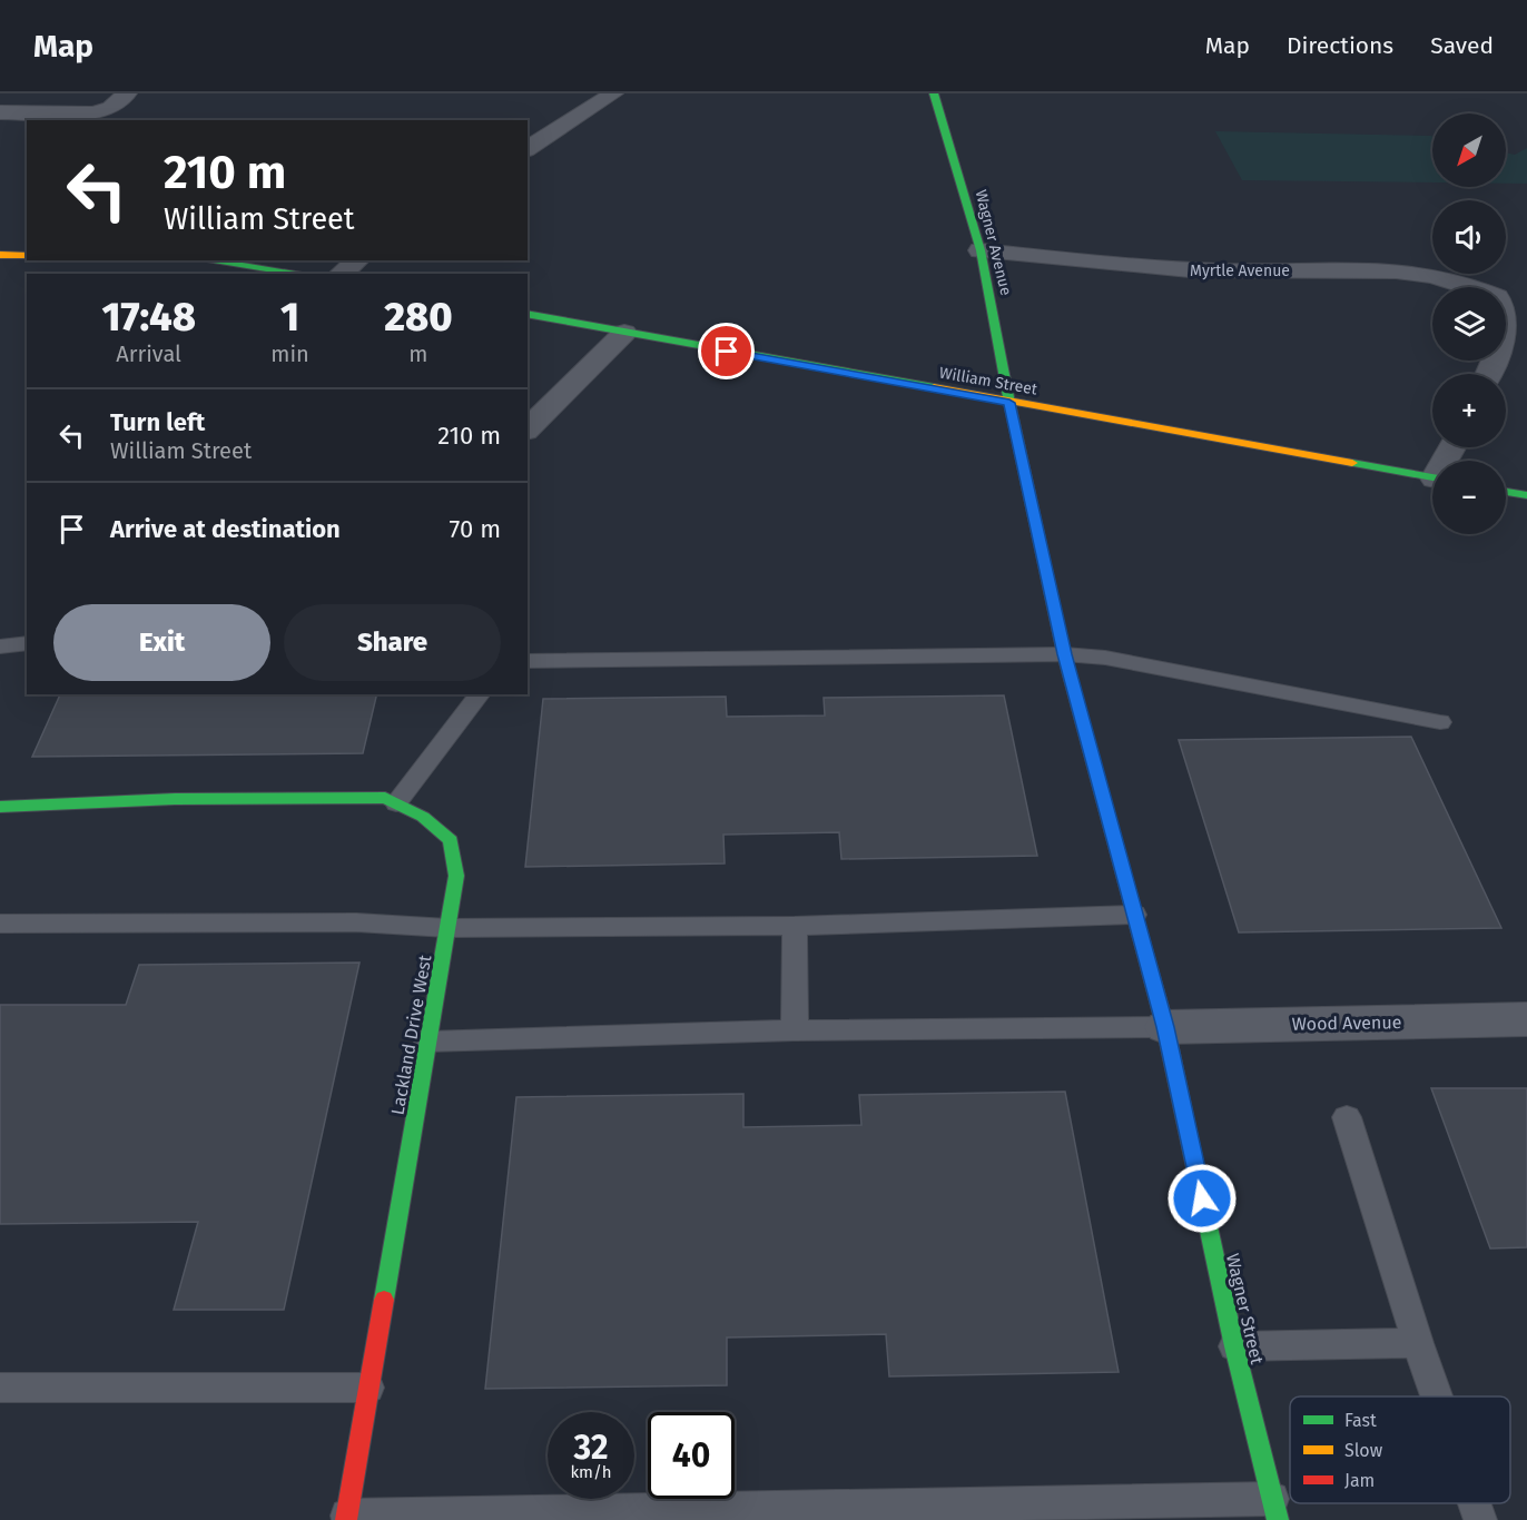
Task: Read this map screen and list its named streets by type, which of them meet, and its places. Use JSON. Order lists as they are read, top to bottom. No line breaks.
{"streets":{"street":["Wagner Avenue","Myrtle Avenue","William Street","Wood Avenue","Lackland Drive West","Wagner Street"]},"crossings":[["Wagner Avenue","Myrtle Avenue"],["Wagner Avenue","William Street"],["Wagner Avenue","Wagner Street"],["William Street","Wagner Street"],["Wood Avenue","Wagner Street"]],"legend":["Fast","Slow","Jam"],"north":"bottom left","page":{"header":"Map","nav":["Map","Directions","Saved"],"map_buttons":["+","−"],"turn":["210 m","William Street"],"eta":["17:48","Arrival","1","min","280","m"],"list":[{"name":"Turn left","note":"William Street","value":"210 m"},{"name":"Arrive at destination","value":"70 m"}],"buttons":["Exit","Share"],"speed":"32 km/h","limit":"40"}}
